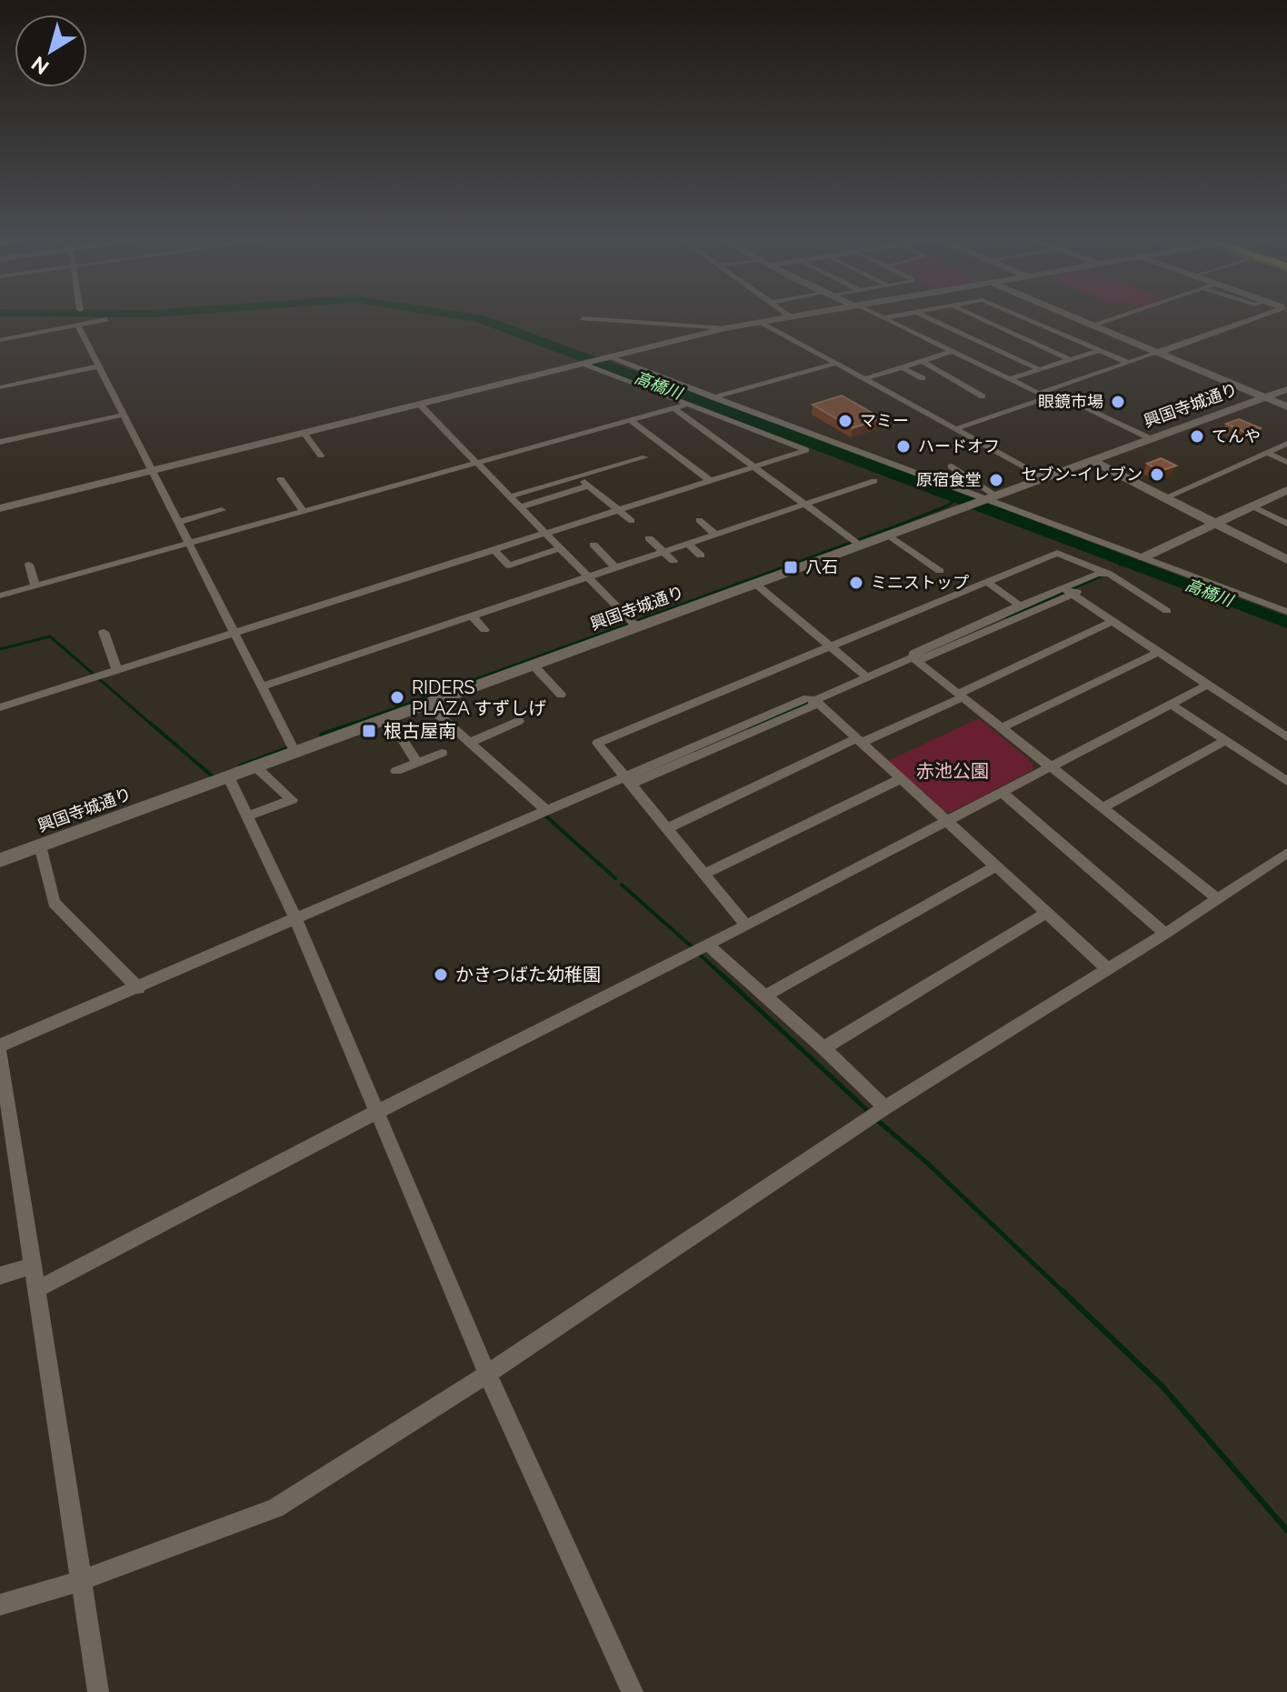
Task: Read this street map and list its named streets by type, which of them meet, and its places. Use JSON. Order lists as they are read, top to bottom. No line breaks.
{"streets":{"street":["興国寺城通り"]},"water":["高橋川"],"parks":["赤池公園"],"places":{"other":["眼鏡市場","マミー","てんや","ハードオフ","セブン-イレブン","原宿食堂","ミニストップ","RIDERS PLAZA すずしげ","かきつばた幼稚園"],"transit":["八石","根古屋南"]},"north":"bottom left"}
